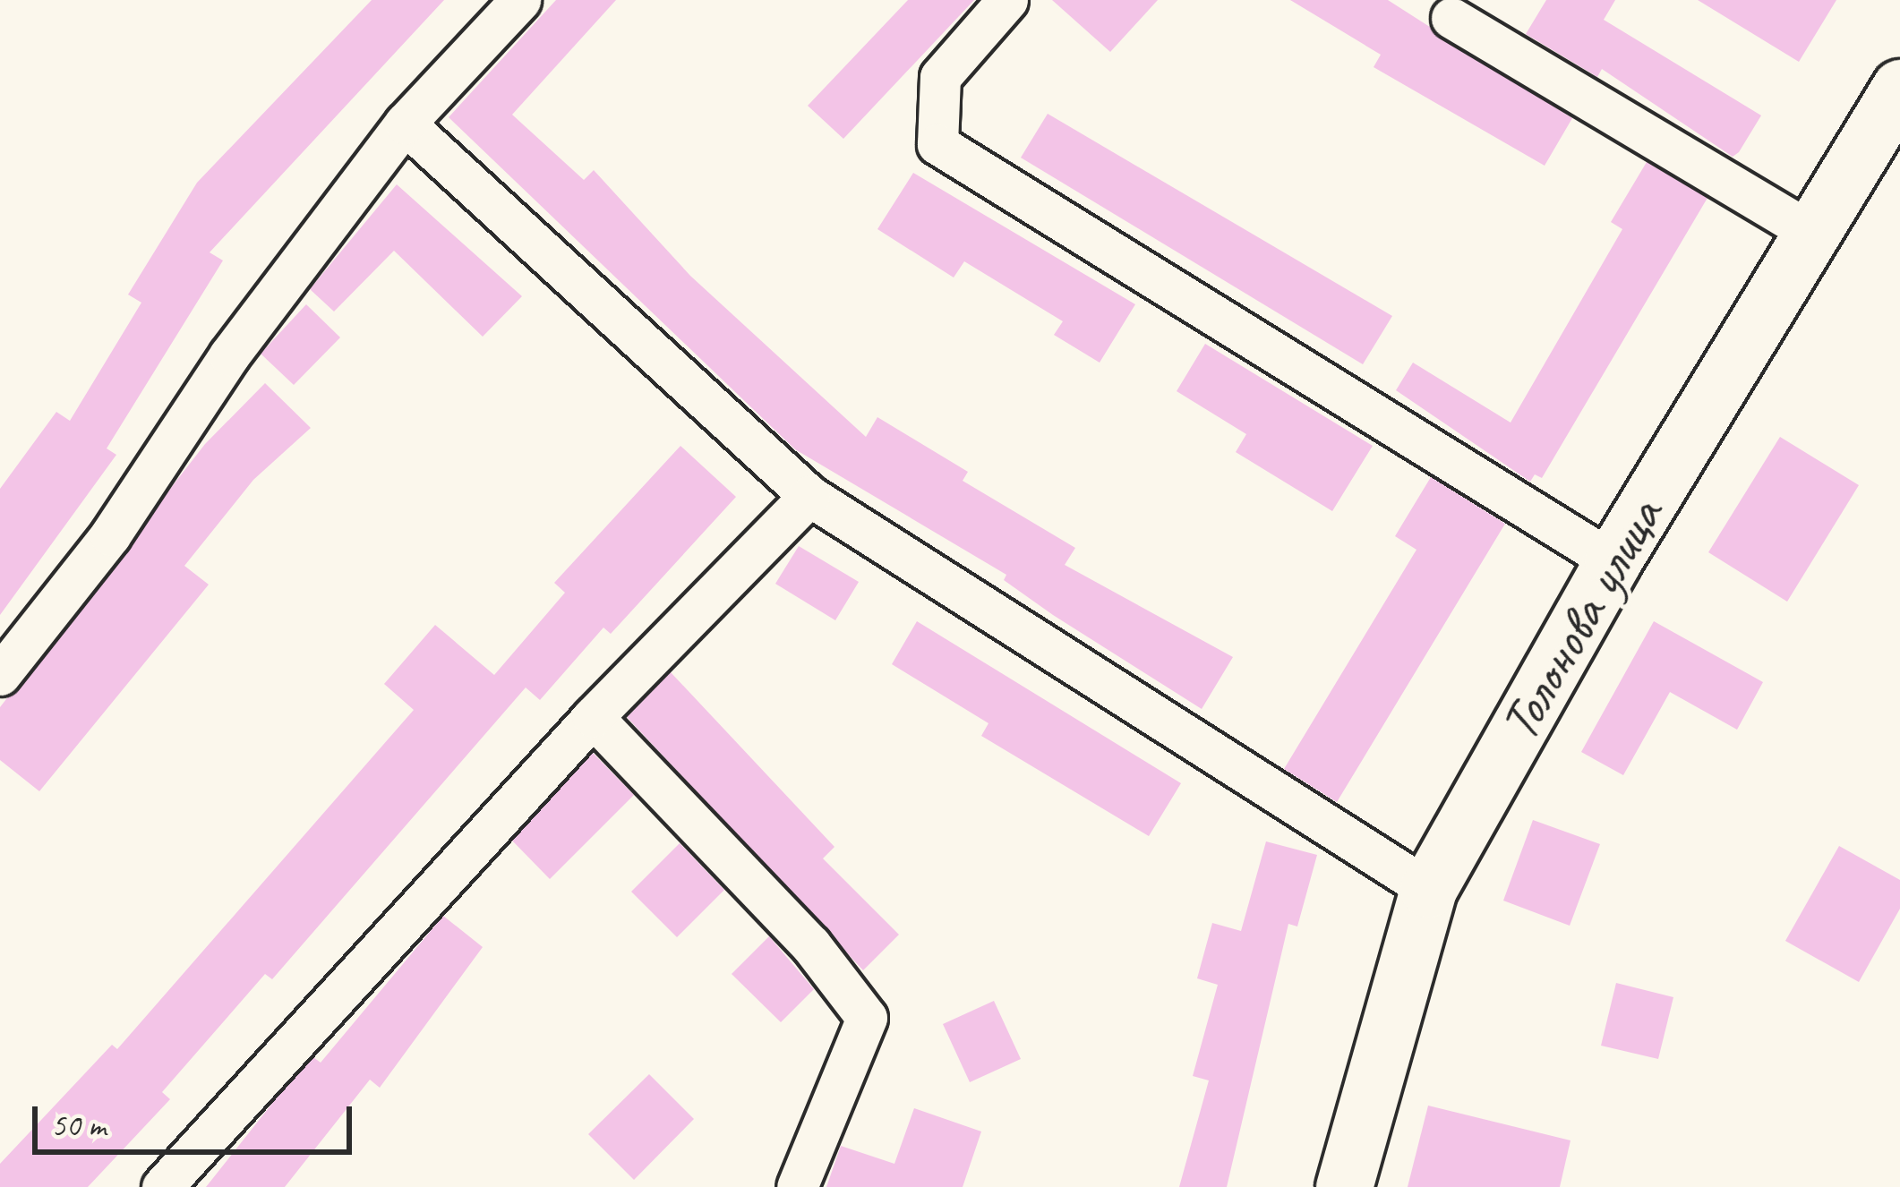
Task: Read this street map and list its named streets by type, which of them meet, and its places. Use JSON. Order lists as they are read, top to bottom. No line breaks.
{"streets":{"main road":["Толонова улица"]},"scale_bar":"50 m"}
